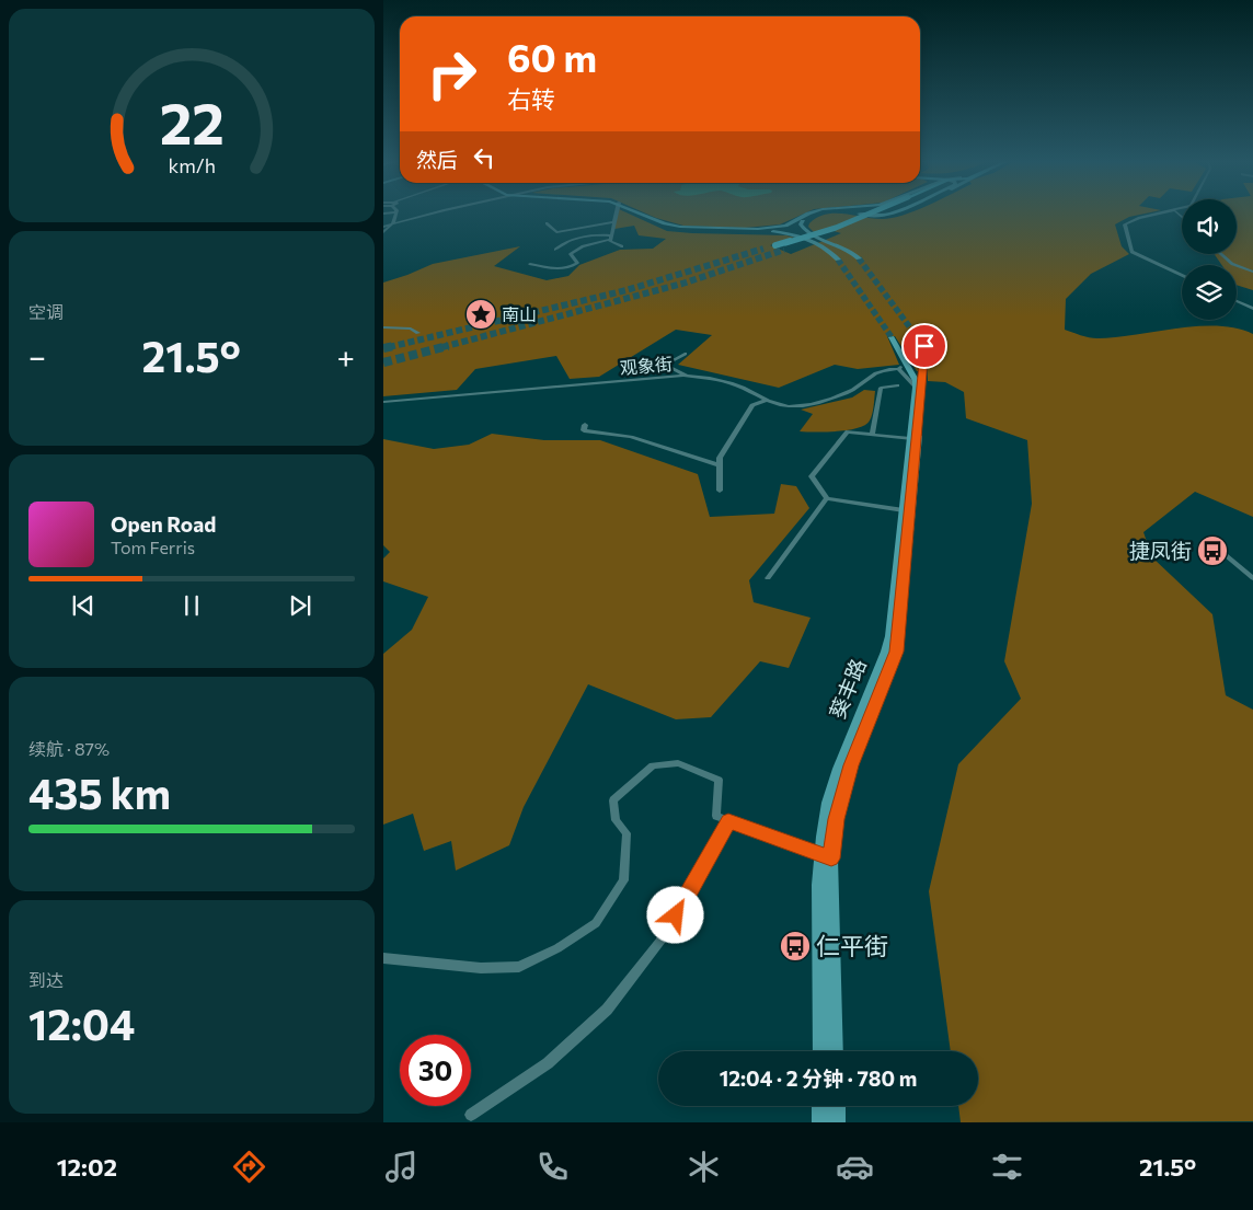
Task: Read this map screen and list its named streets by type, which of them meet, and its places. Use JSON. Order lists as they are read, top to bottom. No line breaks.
{"streets":{"main road":["葵丰路"],"street":["观象街"]},"crossings":[["观象街","葵丰路"]],"places":{"place":["南山"],"bus stop":["捷凤街","仁平街"]},"page":{"turn":["60 m","右转"],"then":"然后","tile":["空调",["续航 · 87%","435 km"],["到达","12:04"]],"heat":["−","21.5°","+"],"song":["Open Road","Tom Ferris"],"limit":"30","trip":"12:04 · 2 分钟 · 780 m","tabs":["12:02","21.5°"],"gauge":["22","km/h"]}}
